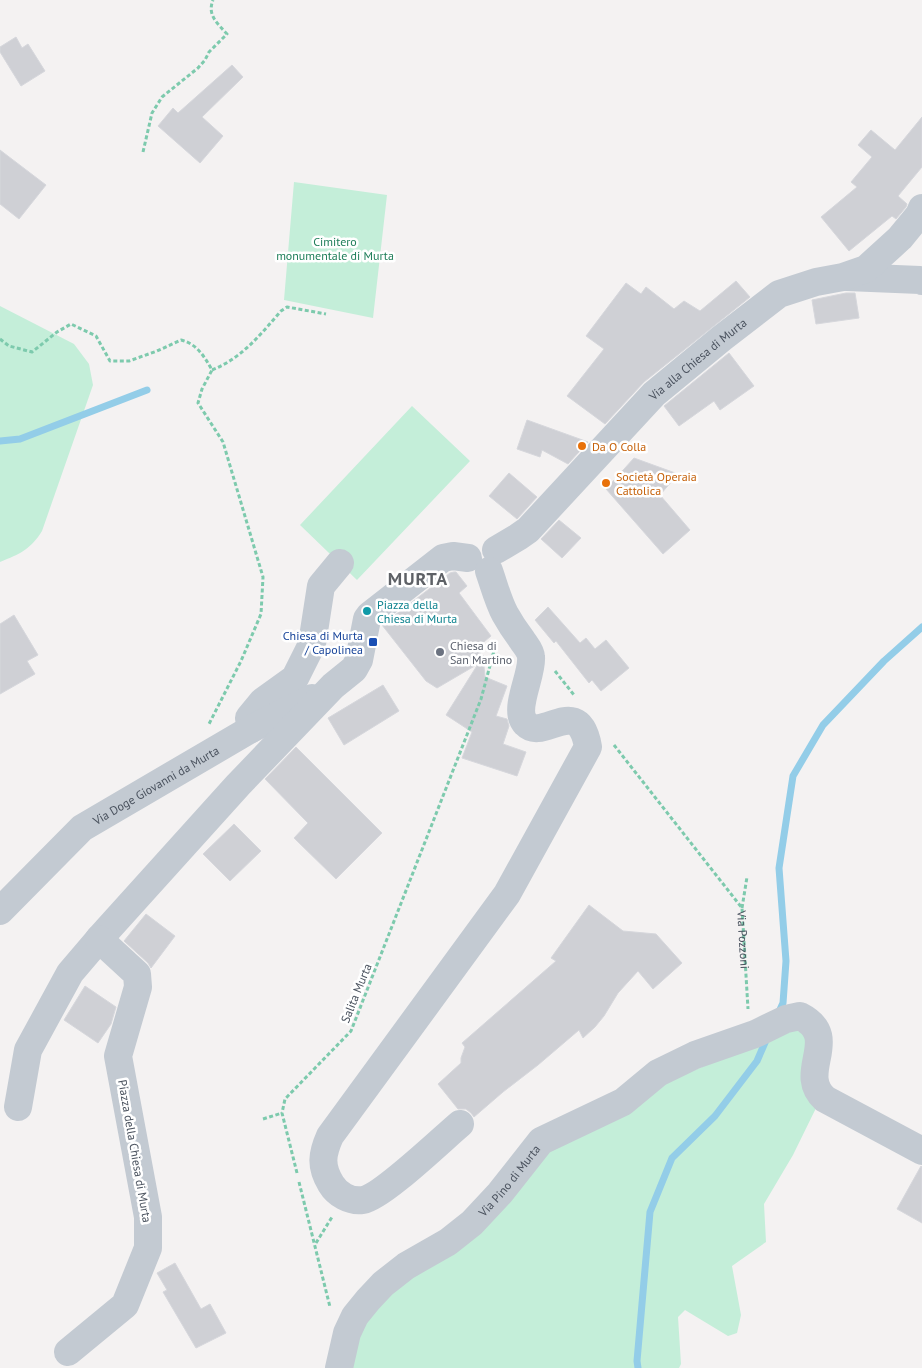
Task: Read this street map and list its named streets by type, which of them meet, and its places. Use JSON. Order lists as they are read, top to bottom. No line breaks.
{"streets":{"street":["Via alla Chiesa di Murta","Via Doge Giovanni da Murta","Piazza della Chiesa di Murta","Via Pino di Murta"],"path":["Via Pozzoni","Salita Murta"]},"crossings":[["Via Pozzoni","Via Pino di Murta"]],"districts":["MURTA"],"parks":["Cimitero monumentale di Murta"],"places":{"other":["Da O Colla","Società Operaia Cattolica","Piazza della Chiesa di Murta","Chiesa di San Martino"],"transit":["Chiesa di Murta / Capolinea"]}}
